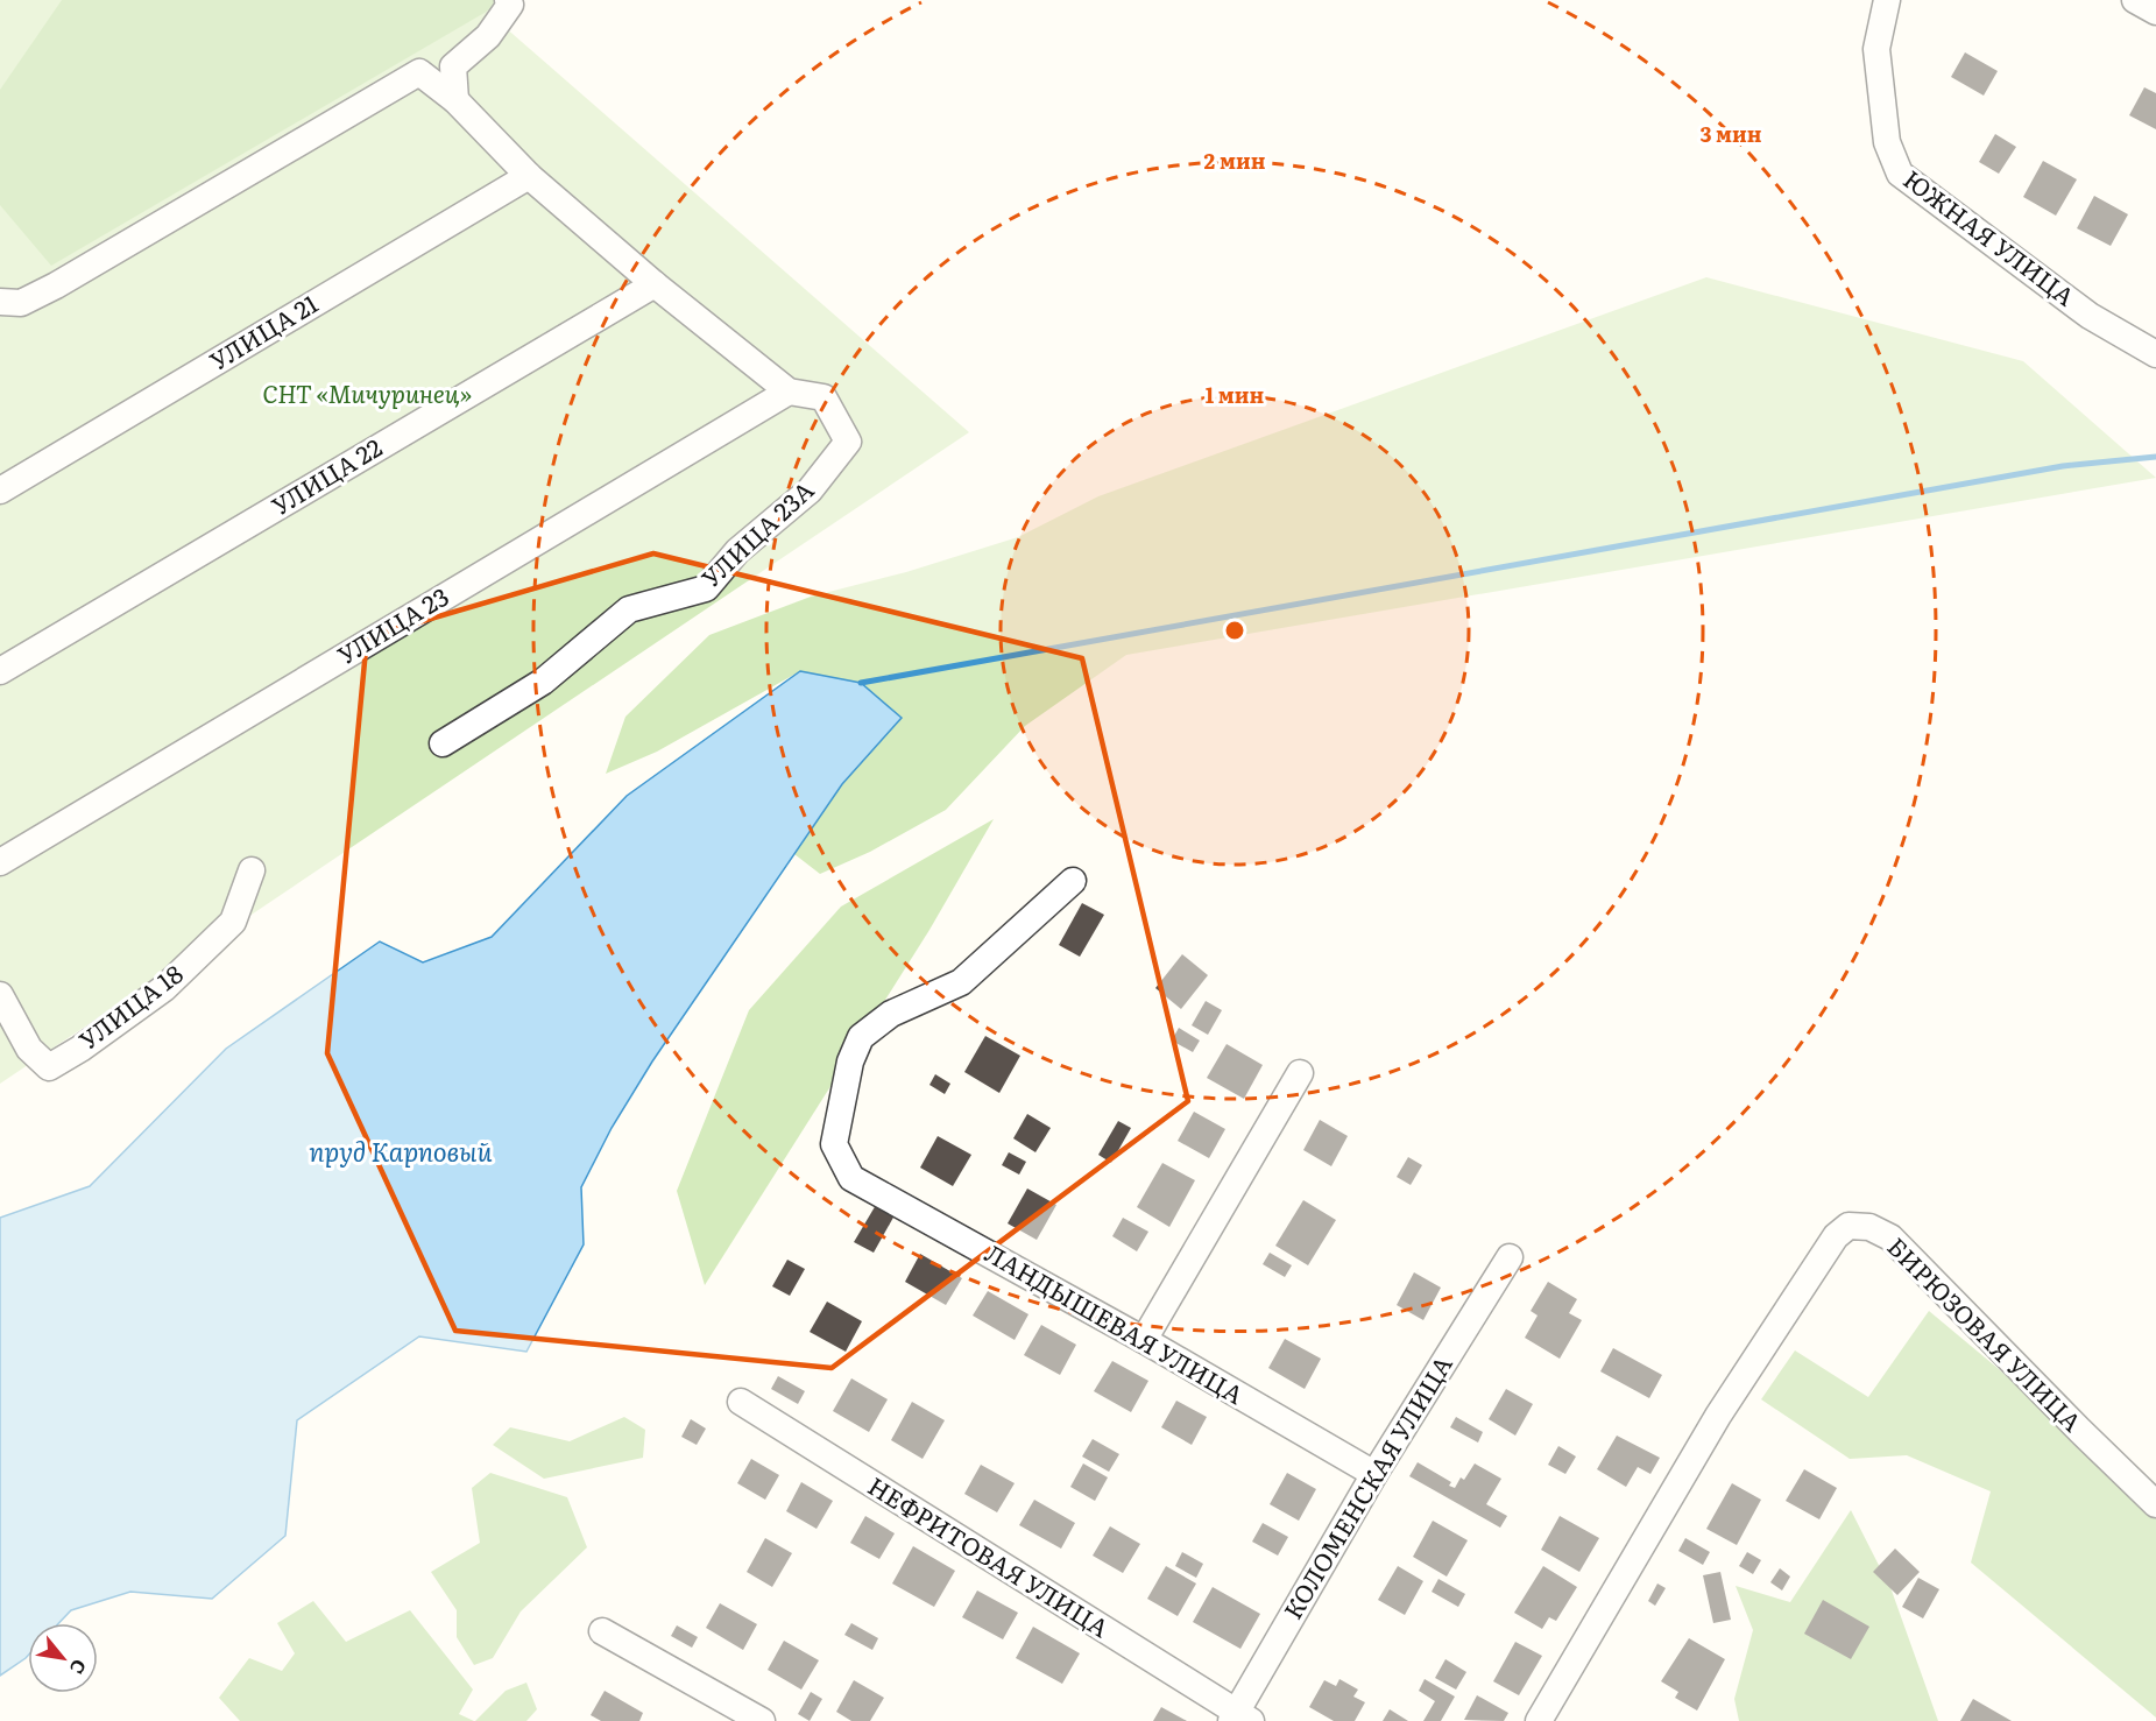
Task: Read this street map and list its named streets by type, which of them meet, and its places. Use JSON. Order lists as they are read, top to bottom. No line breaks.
{"streets":{"street":["ЮЖНАЯ УЛИЦА","УЛИЦА 21","УЛИЦА 22","УЛИЦА 23А","УЛИЦА 23","УЛИЦА 18","ЛАНДЫШЕВАЯ УЛИЦА","БИРЮЗОВАЯ УЛИЦА","КОЛОМЕНСКАЯ УЛИЦА","НЕФРИТОВАЯ УЛИЦА"]},"crossings":[["УЛИЦА 23А","УЛИЦА 23"],["ЛАНДЫШЕВАЯ УЛИЦА","КОЛОМЕНСКАЯ УЛИЦА"],["КОЛОМЕНСКАЯ УЛИЦА","НЕФРИТОВАЯ УЛИЦА"]],"water":["пруд Карповый"],"parks":["СНТ «Мичуринец»"],"north":"bottom right","rings":["3 мин","2 мин","1 мин"]}
